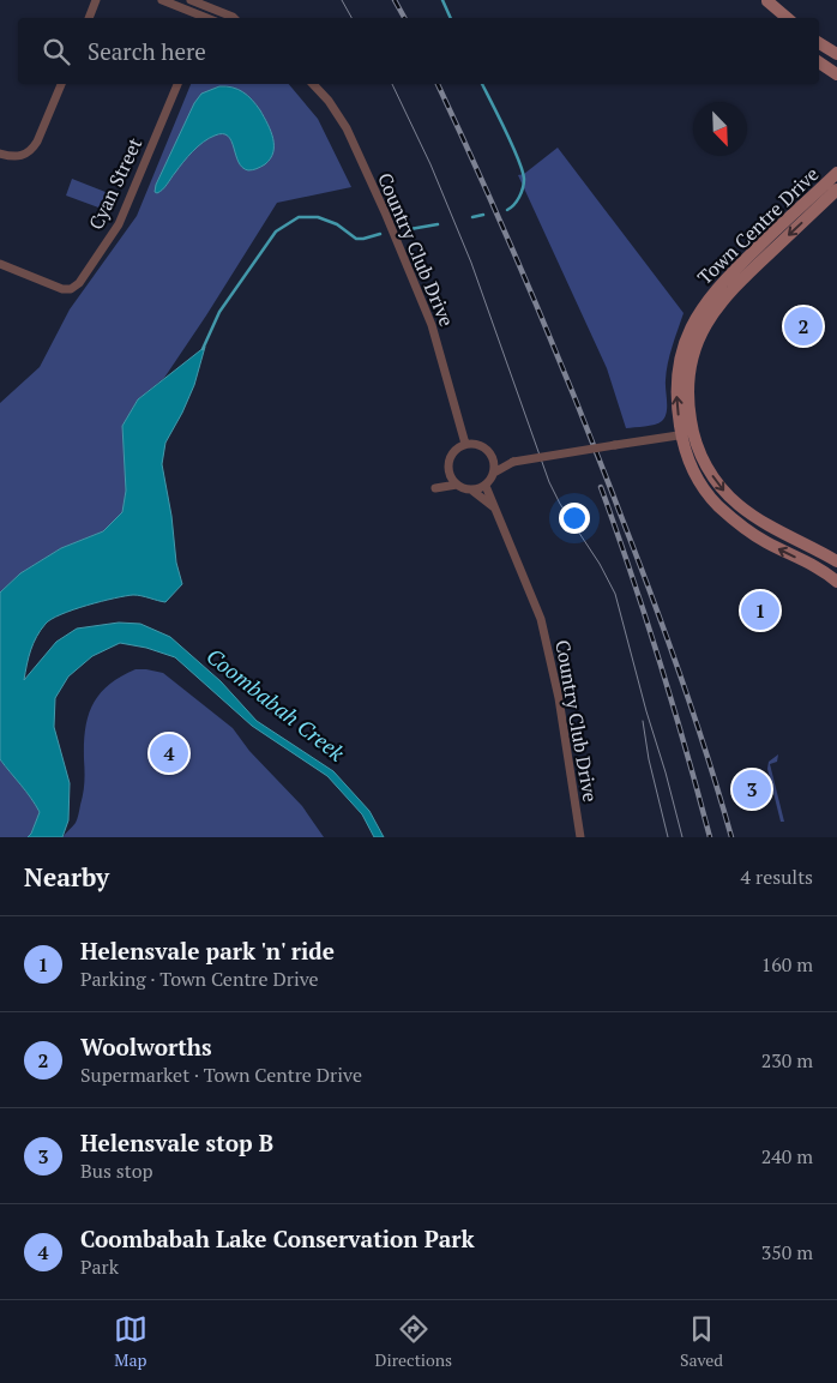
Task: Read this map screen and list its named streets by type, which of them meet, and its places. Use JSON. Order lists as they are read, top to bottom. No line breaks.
{"streets":{"street":["Cyan Street","Town Centre Drive","Country Club Drive"]},"water":["Coombabah Creek"],"north":"bottom right","page":{"search":"Search here","pins":["2","1","4","3"],"heading":["Nearby","4 results"],"list":[{"mark":"1","name":"Helensvale park 'n' ride","note":"Parking · Town Centre Drive","value":"160 m"},{"mark":"2","name":"Woolworths","note":"Supermarket · Town Centre Drive","value":"230 m"},{"mark":"3","name":"Helensvale stop B","note":"Bus stop","value":"240 m"},{"mark":"4","name":"Coombabah Lake Conservation Park","note":"Park","value":"350 m"}],"nav":["Map","Directions","Saved"]}}
